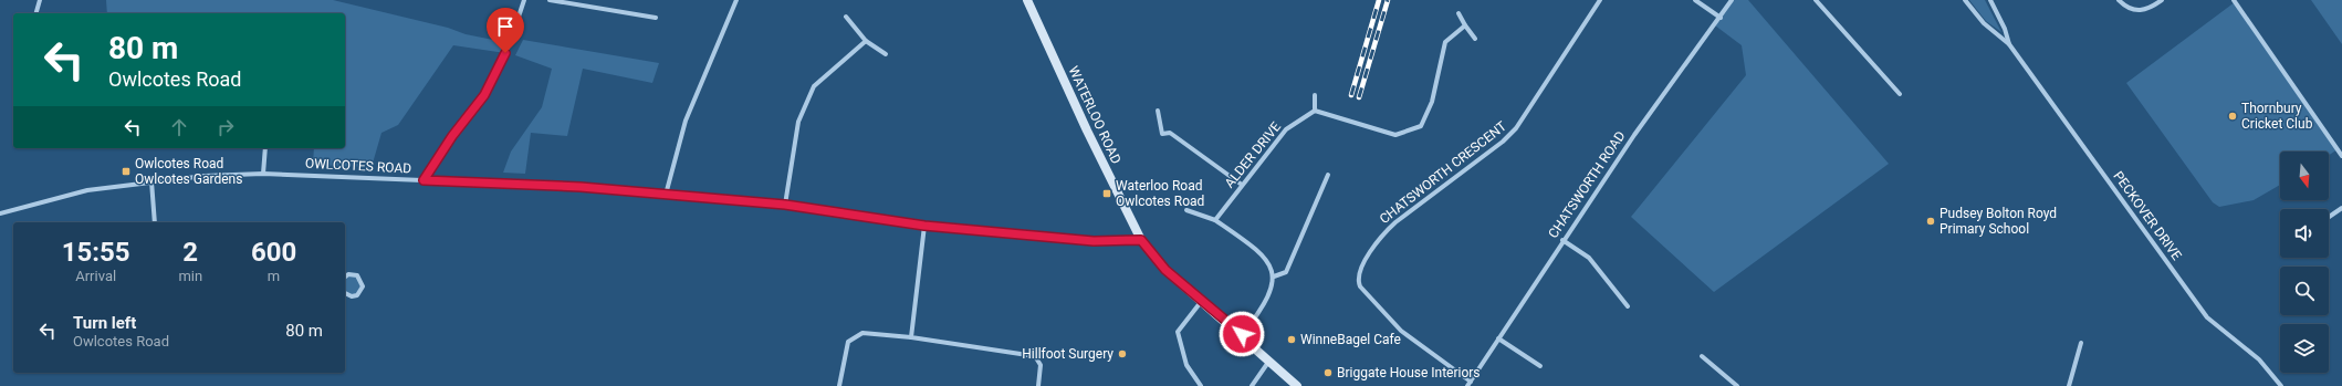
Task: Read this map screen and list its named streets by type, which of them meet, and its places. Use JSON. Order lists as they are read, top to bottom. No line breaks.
{"streets":{"main road":["WATERLOO ROAD"],"street":["ALDER DRIVE","OWLCOTES ROAD","CHATSWORTH CRESCENT","CHATSWORTH ROAD","PECKOVER DRIVE"]},"crossings":[["WATERLOO ROAD","OWLCOTES ROAD"],["CHATSWORTH CRESCENT","CHATSWORTH ROAD"]],"places":{"other":["Thornbury Cricket Club","Pudsey Bolton Royd Primary School","WinneBagel Cafe","Hillfoot Surgery","Briggate House Interiors"],"transit":["Owlcotes Road Owlcotes Gardens","Waterloo Road Owlcotes Road"]},"north":"bottom","page":{"turn":["80 m","Owlcotes Road"],"eta":["15:55","Arrival","2","min","600","m"],"list":[{"name":"Turn left","note":"Owlcotes Road","value":"80 m"}]}}
